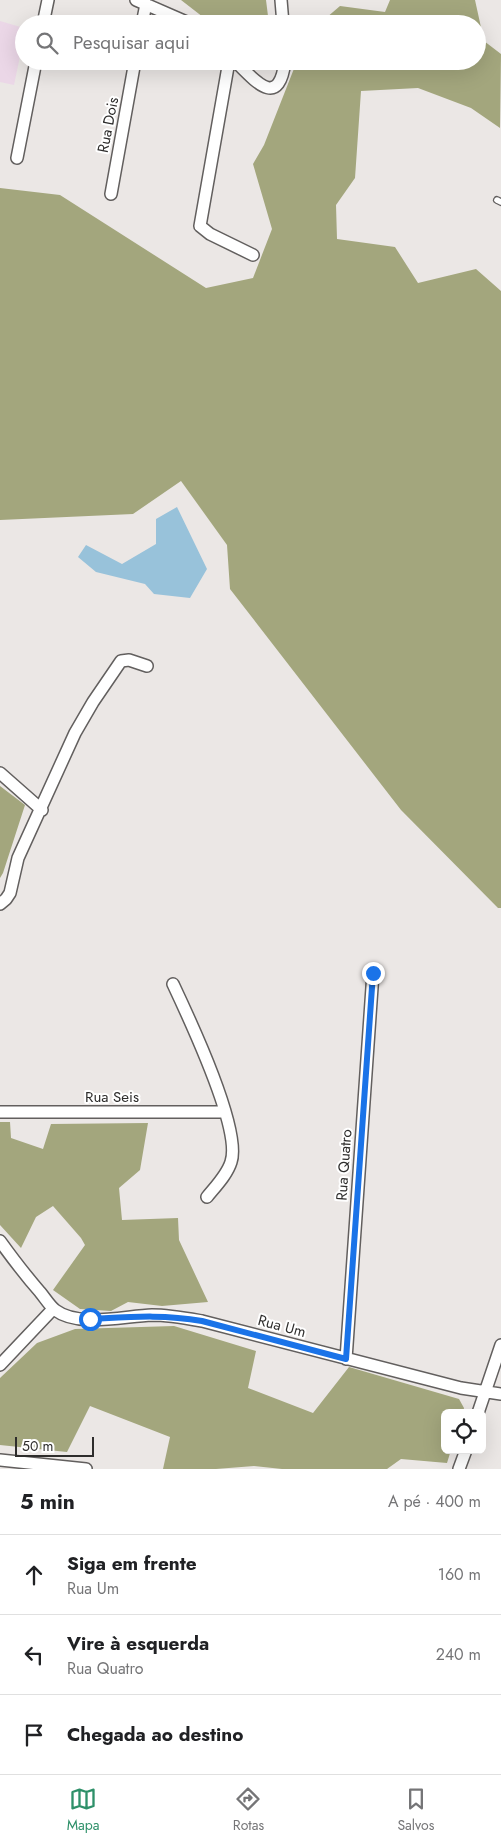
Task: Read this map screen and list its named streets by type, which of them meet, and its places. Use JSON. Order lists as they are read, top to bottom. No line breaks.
{"streets":{"street":["Rua Dois","Rua Seis","Rua Quatro","Rua Um"]},"crossings":[["Rua Quatro","Rua Um"]],"scale_bar":"50 m","page":{"search":"Pesquisar aqui","scale":"50 m","heading":["5 min","A pé · 400 m"],"list":[["Siga em frente","Rua Um","160 m"],["Vire à esquerda","Rua Quatro","240 m"],"Chegada ao destino"],"nav":["Mapa","Rotas","Salvos"]}}
